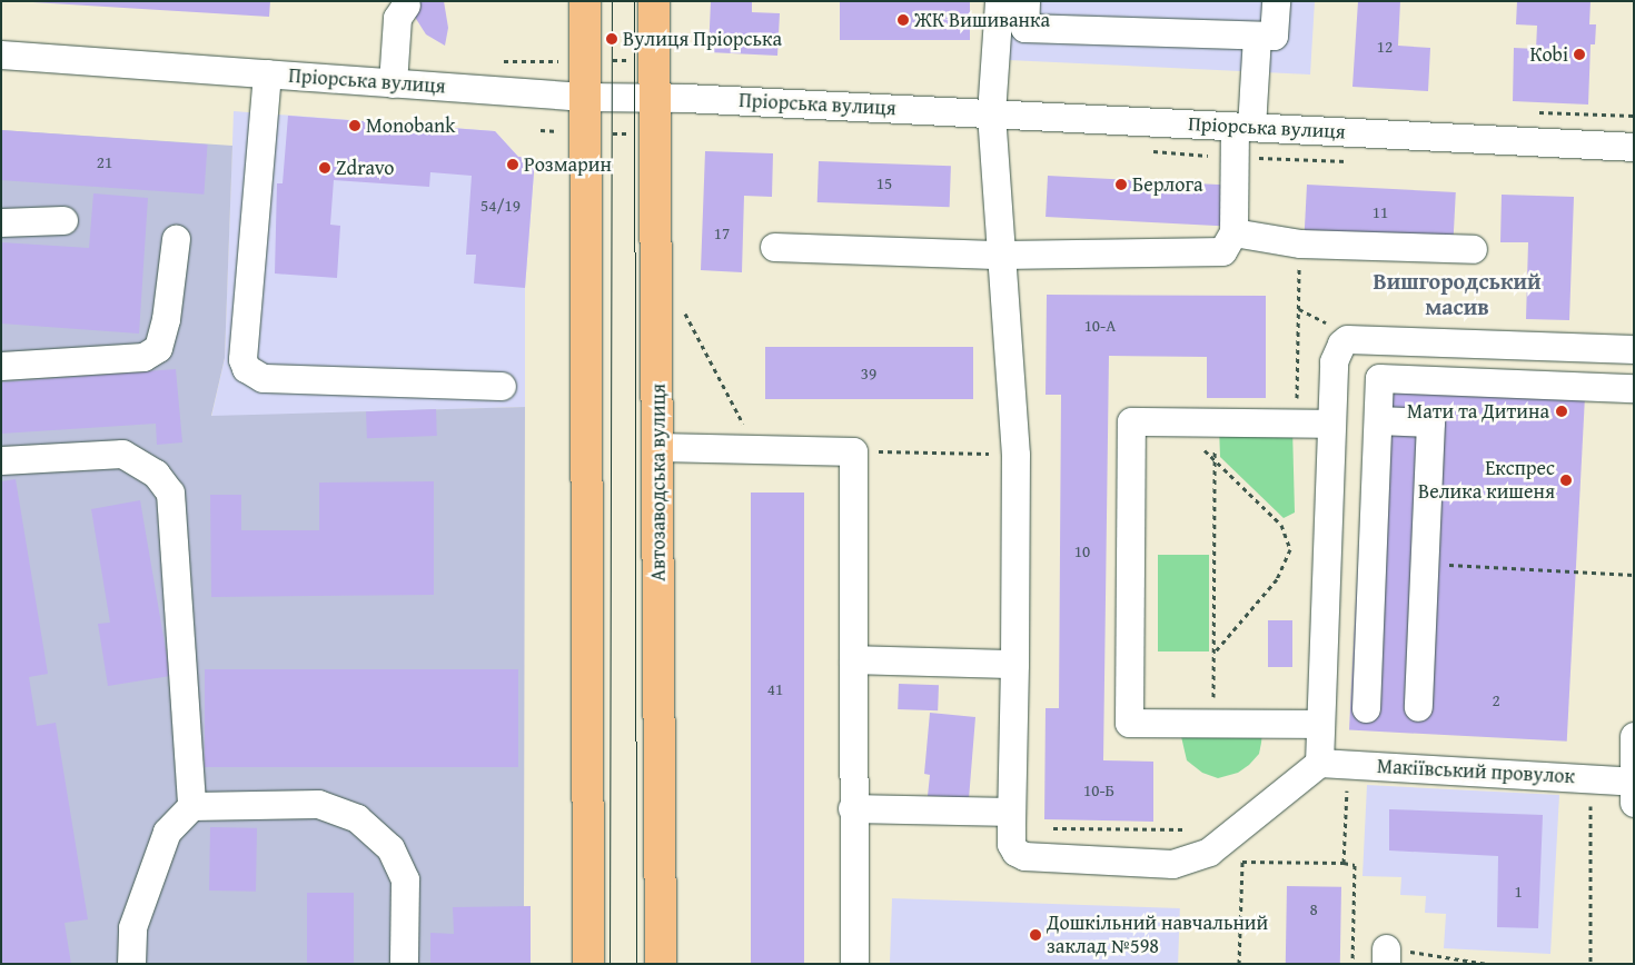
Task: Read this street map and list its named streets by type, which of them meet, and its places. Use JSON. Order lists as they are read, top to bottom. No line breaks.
{"streets":{"main road":["Автозаводська вулиця"],"street":["Пріорська вулиця","Макіївський провулок"]},"crossings":[["Пріорська вулиця","Автозаводська вулиця"]],"districts":["Вишгородський масив"],"places":["ЖК Вишиванка","Вулиця Пріорська","Кobi","Monobank","Розмарин","Zdravo","Берлога","Мати та Дитина","Експрес Велика кишеня","Дошкільний навчальний заклад №598"],"house_numbers":["12","21","15","54/19","11","17","10-А","39","10","41","2","10-Б","1","8"]}
